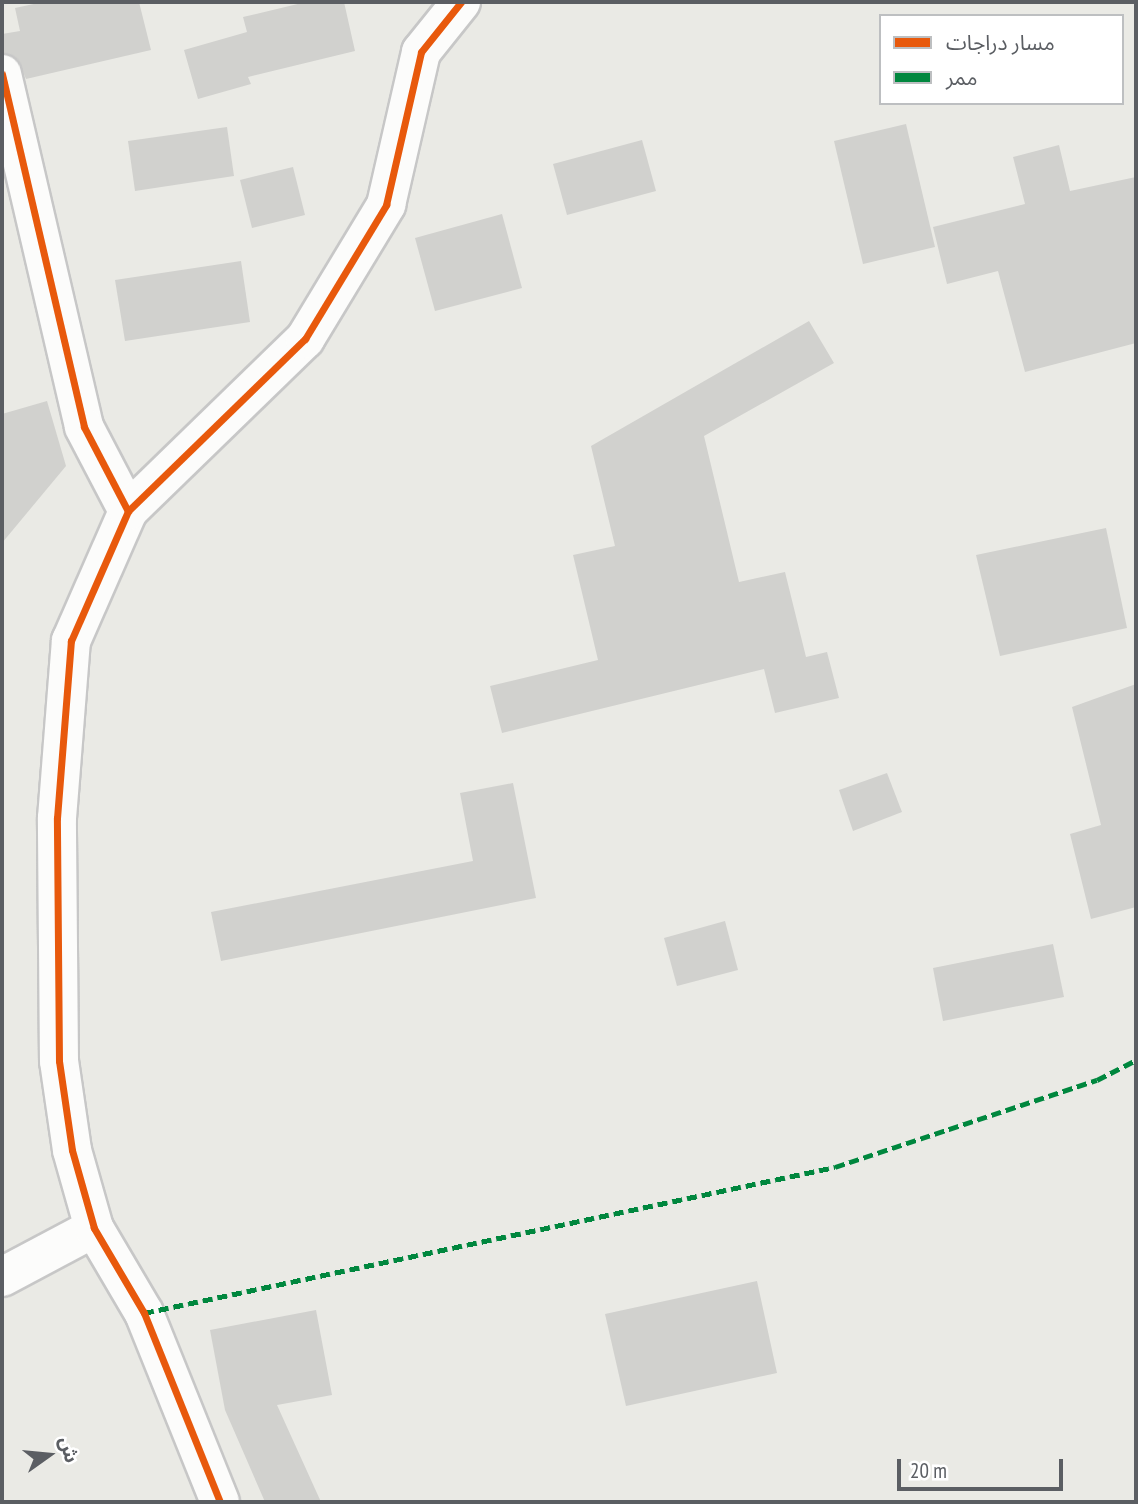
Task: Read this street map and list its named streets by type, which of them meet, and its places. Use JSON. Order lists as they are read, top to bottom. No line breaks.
{"legend":["مسار دراجات","ممر"],"scale_bar":"20 m","north":"right"}
